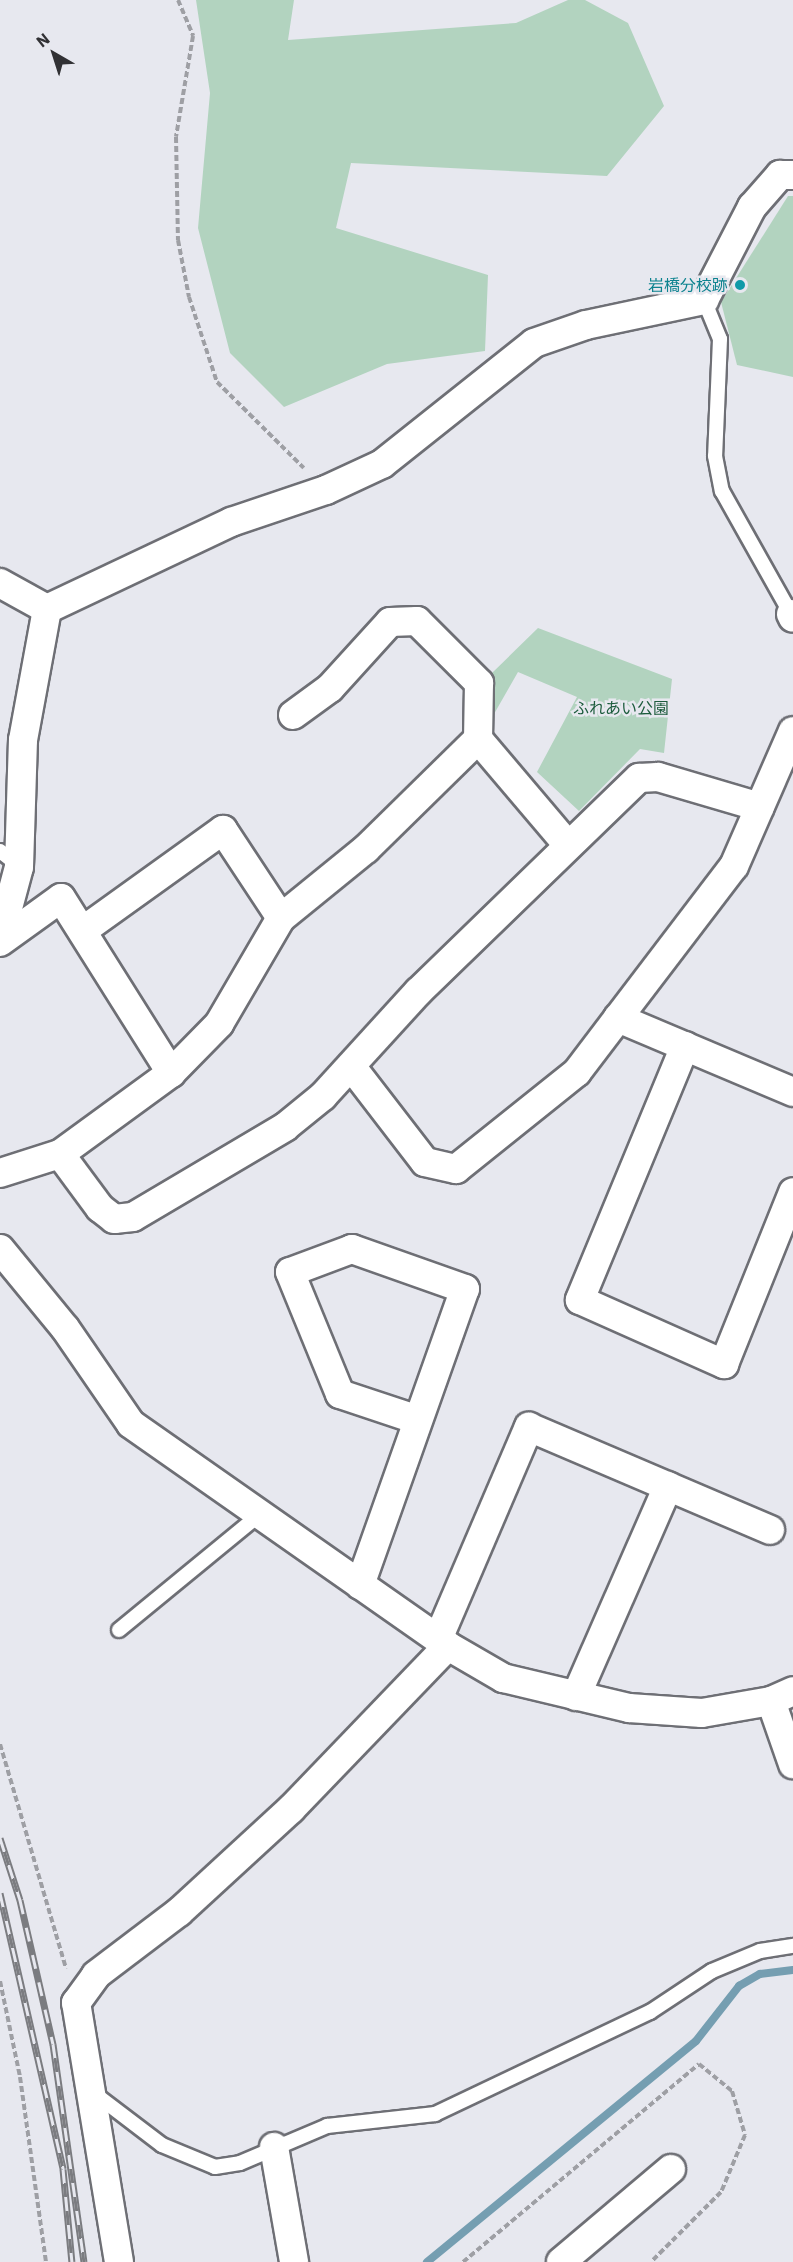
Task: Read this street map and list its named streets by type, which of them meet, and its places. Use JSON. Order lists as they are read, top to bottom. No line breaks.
{"parks":["ふれあい公園"],"places":["岩橋分校跡"],"north":"top left"}
